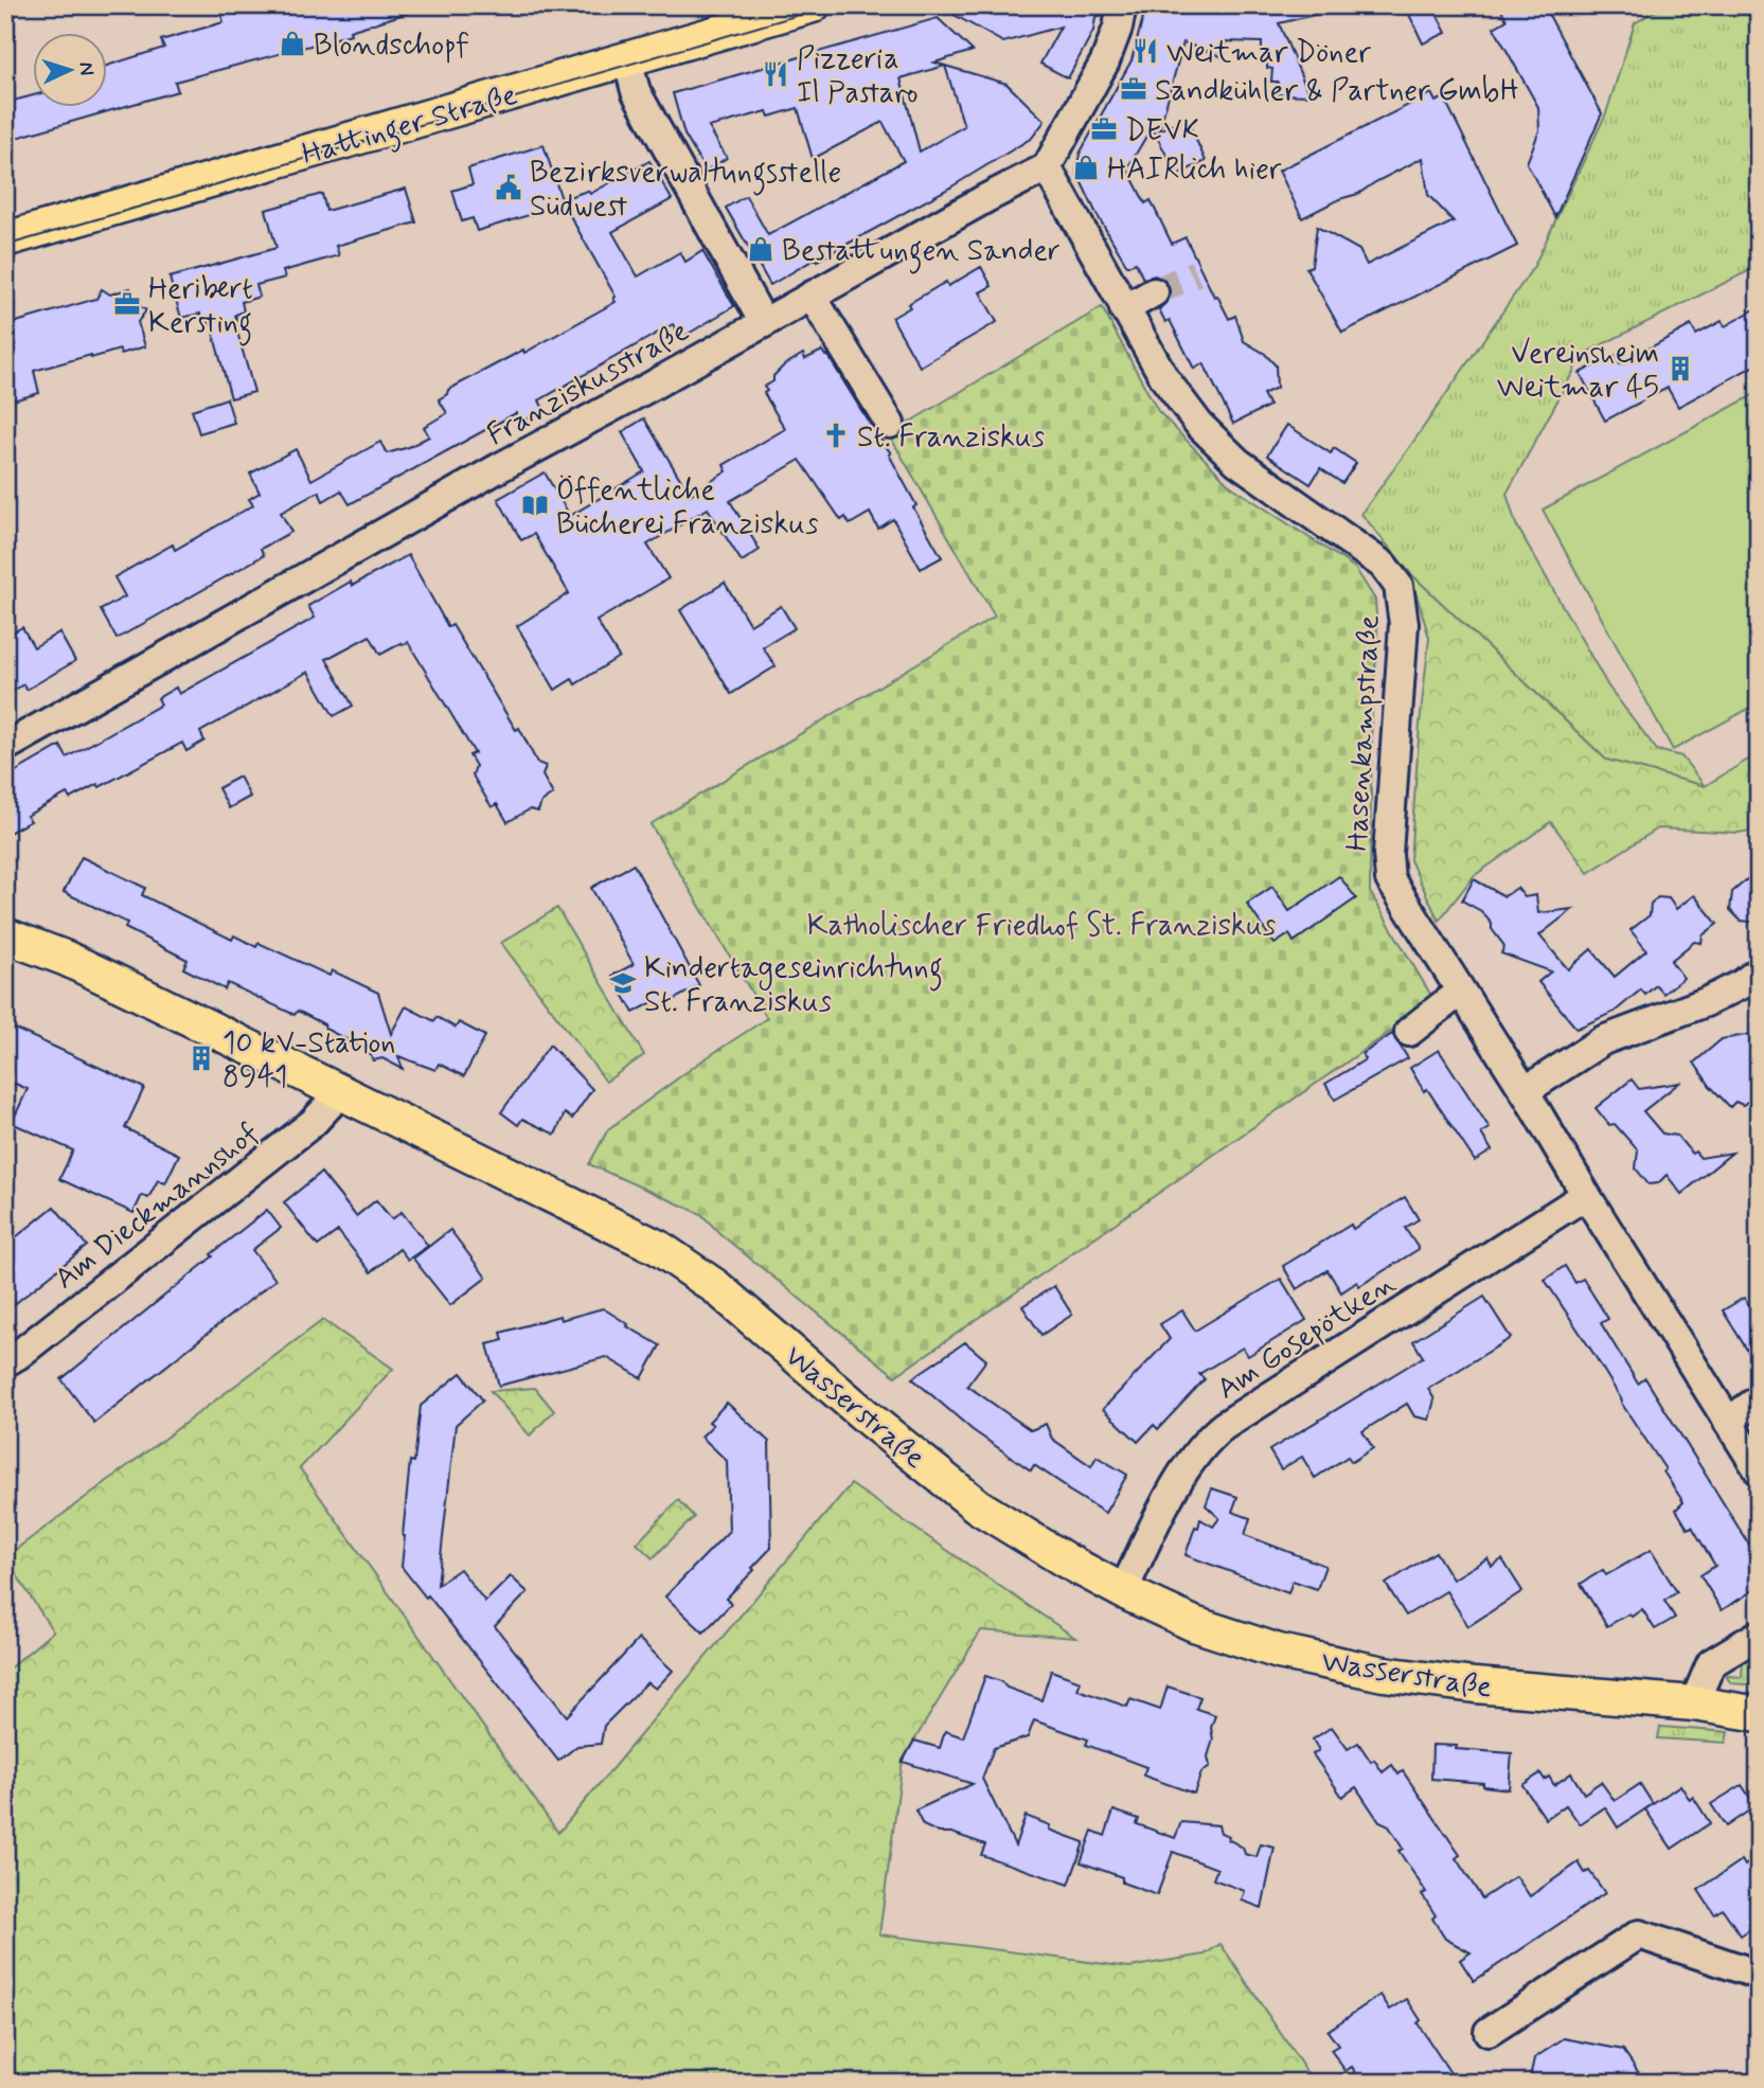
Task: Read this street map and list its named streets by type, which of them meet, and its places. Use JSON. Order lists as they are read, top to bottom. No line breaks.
{"streets":{"main road":["Hattinger Straße","Wasserstraße"],"street":["Franziskusstraße","Hasenkampstraße","Am Dieckmannshof","Am Gosepötken"]},"crossings":[["Franziskusstraße","Hasenkampstraße"],["Hasenkampstraße","Am Gosepötken"],["Am Dieckmannshof","Wasserstraße"],["Am Gosepötken","Wasserstraße"]],"parks":["Katholischer Friedhof St. Franziskus"],"places":{"shop":["Blondschopf","HAIRlich hier","Bestattungen Sander"],"restaurant":["Weitmar Döner","Pizzeria Il Pastaro"],"office":["Sandkühler & Partner GmbH","DEVK","Heribert Kersting"],"public building":["Bezirksverwaltungsstelle Südwest"],"building":["Vereinsheim Weitmar 45","10 kV-Station 8941"],"church":["St. Franziskus"],"library":["Öffentliche Bücherei Franziskus"],"school or university":["Kindertageseinrichtung St. Franziskus"]},"north":"right"}
